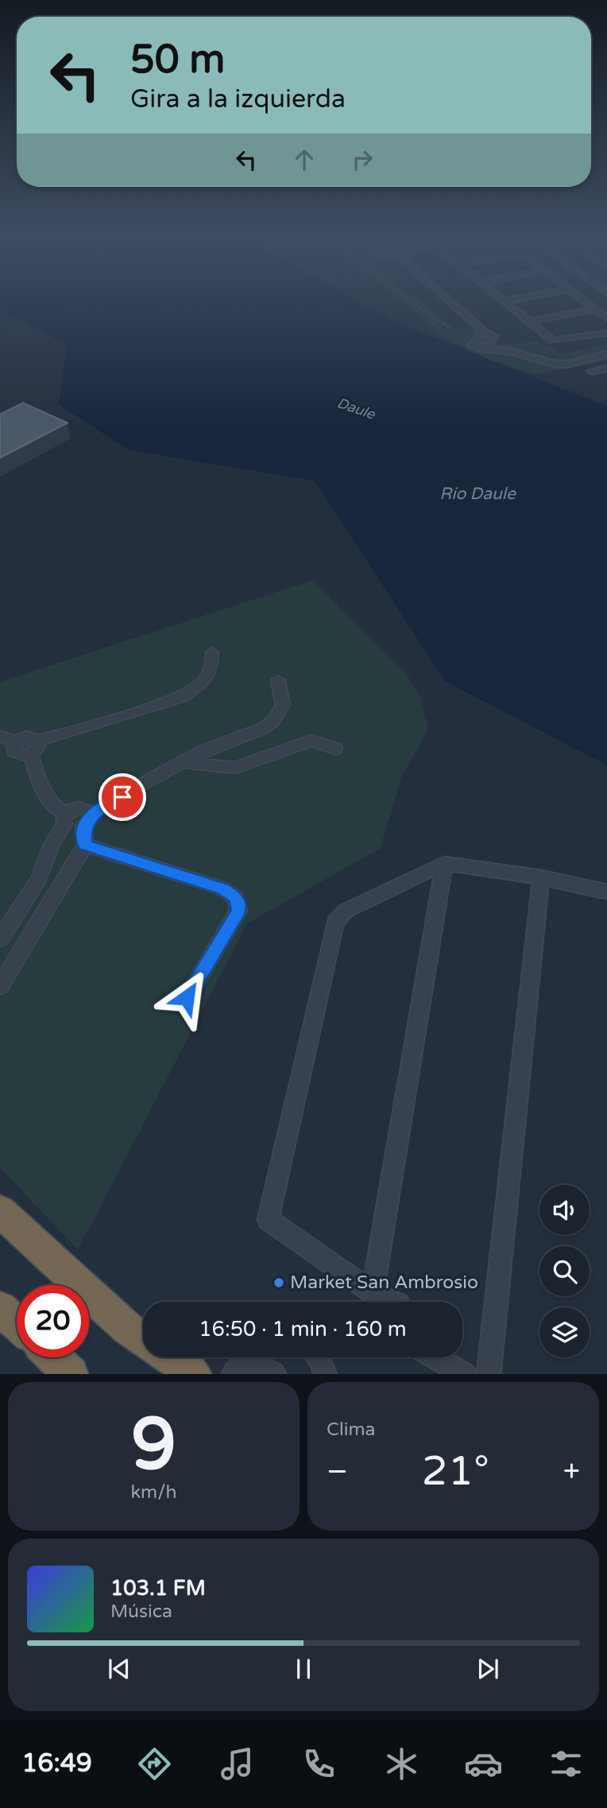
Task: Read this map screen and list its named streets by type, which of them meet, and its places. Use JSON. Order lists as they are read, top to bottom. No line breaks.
{"water":["Daule","Río Daule"],"places":["Market San Ambrosio"],"page":{"turn":["50 m","Gira a la izquierda"],"limit":"20","trip":"16:50 · 1 min · 160 m","tile":[["9","km/h"],"Clima"],"heat":["−","21°","+"],"song":["103.1 FM","Música"],"tabs":"16:49"}}
